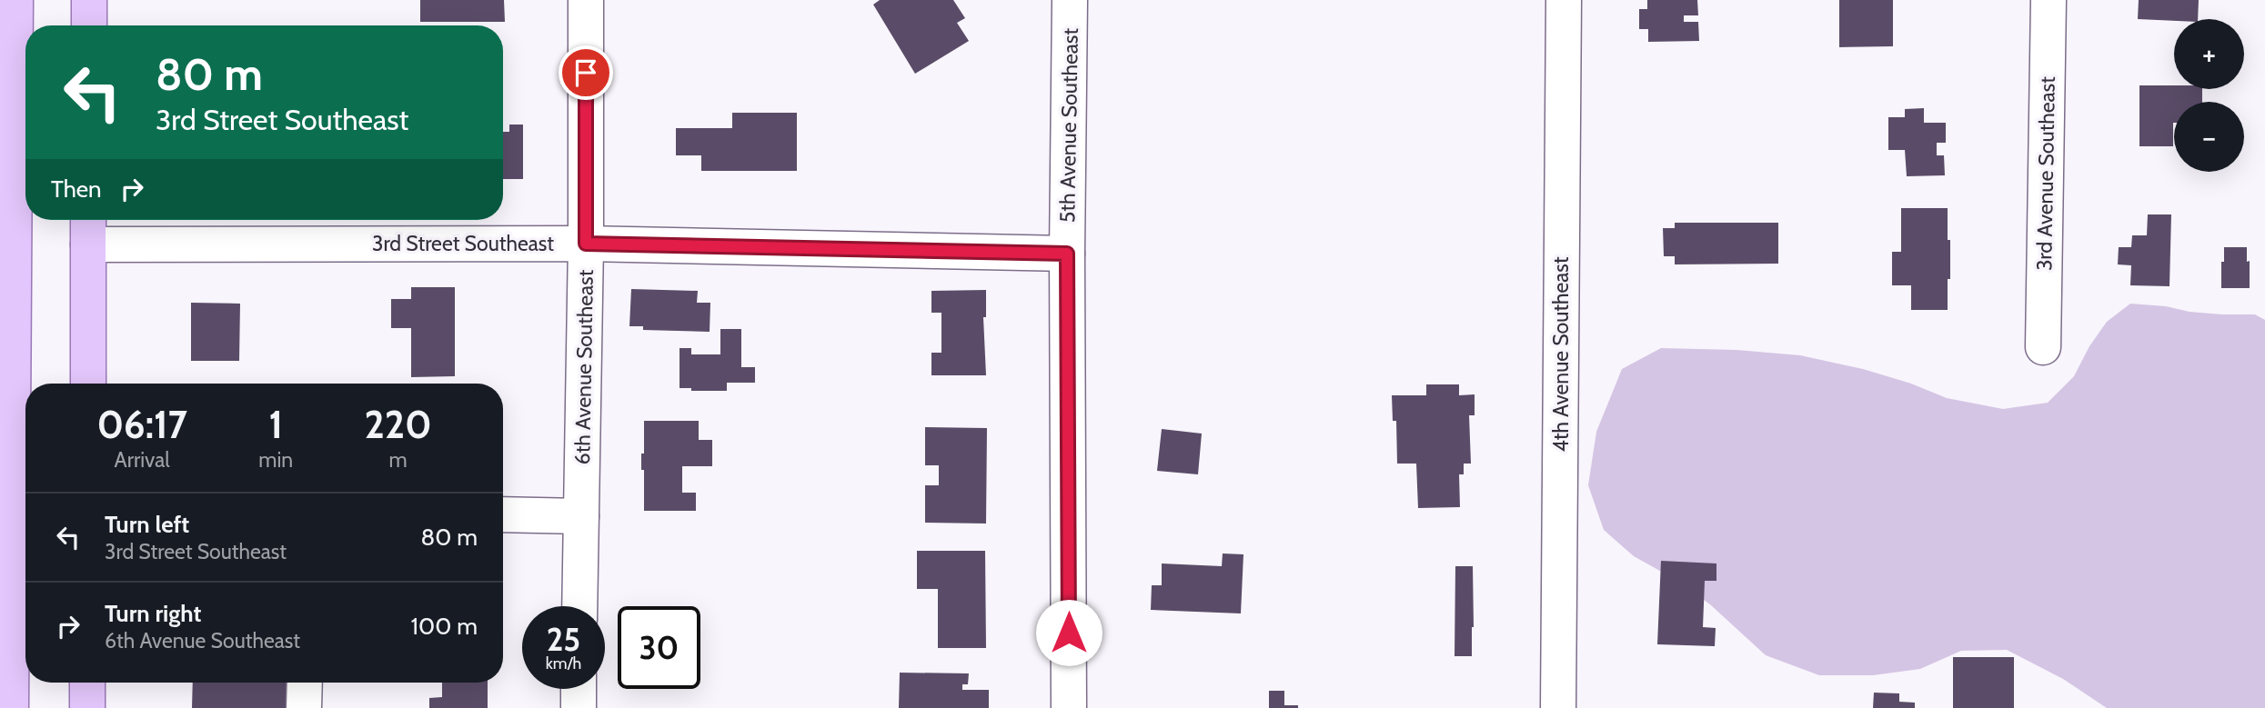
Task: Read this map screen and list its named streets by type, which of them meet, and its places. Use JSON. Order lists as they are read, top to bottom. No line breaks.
{"streets":{"street":["5th Avenue Southeast","3rd Avenue Southeast","3rd Street Southeast","4th Avenue Southeast","6th Avenue Southeast"]},"crossings":[["5th Avenue Southeast","3rd Street Southeast"],["3rd Street Southeast","6th Avenue Southeast"]],"page":{"map_buttons":["+","−"],"turn":["80 m","3rd Street Southeast"],"then":"Then","eta":["06:17","Arrival","1","min","220","m"],"list":[{"name":"Turn left","note":"3rd Street Southeast","value":"80 m"},{"name":"Turn right","note":"6th Avenue Southeast","value":"100 m"}],"speed":"25 km/h","limit":"30"}}
